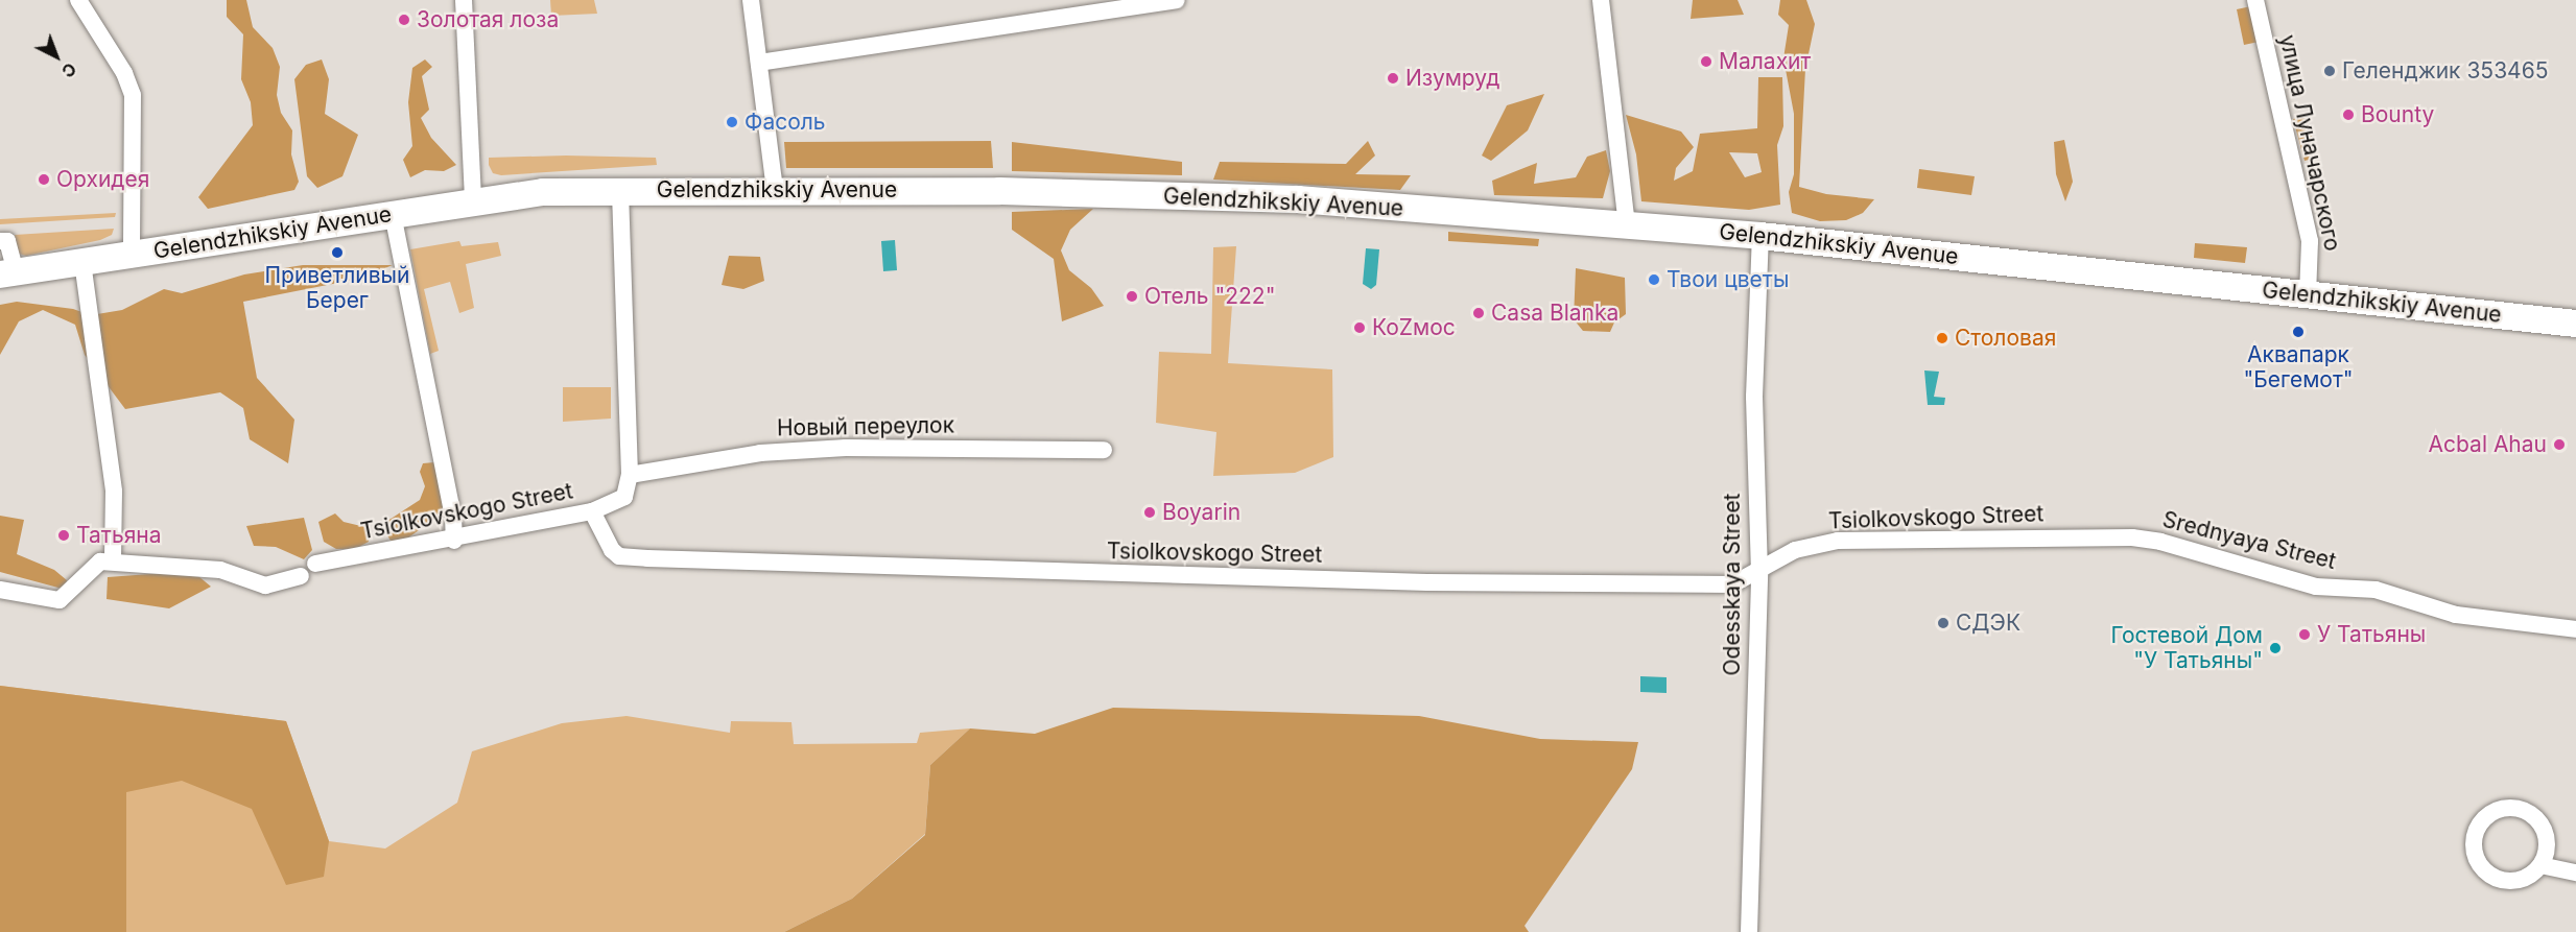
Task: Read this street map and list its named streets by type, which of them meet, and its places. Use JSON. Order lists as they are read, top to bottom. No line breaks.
{"streets":{"main road":["Gelendzhikskiy Avenue"],"street":["улица Луначарского","Новый переулок","Tsiolkovskogo Street","Srednyaya Street","Odesskaya Street"]},"crossings":[["улица Луначарского","Gelendzhikskiy Avenue"],["Gelendzhikskiy Avenue","Odesskaya Street"],["Tsiolkovskogo Street","Srednyaya Street"],["Tsiolkovskogo Street","Odesskaya Street"]],"places":["Золотая лоза","Малахит","Геленджик 353465","Изумруд","Bounty","Фасоль","Орхидея","Приветливый Берег","Твои цветы","Отель \"222\"","Casa Blanka","КоZмос","Аквапарк \"Бегемот\"","Столовая","Acbal Ahau","Boyarin","Татьяна","СДЭК","У Татьяны","Гостевой Дом \"У Татьяны\""],"north":"bottom right"}
